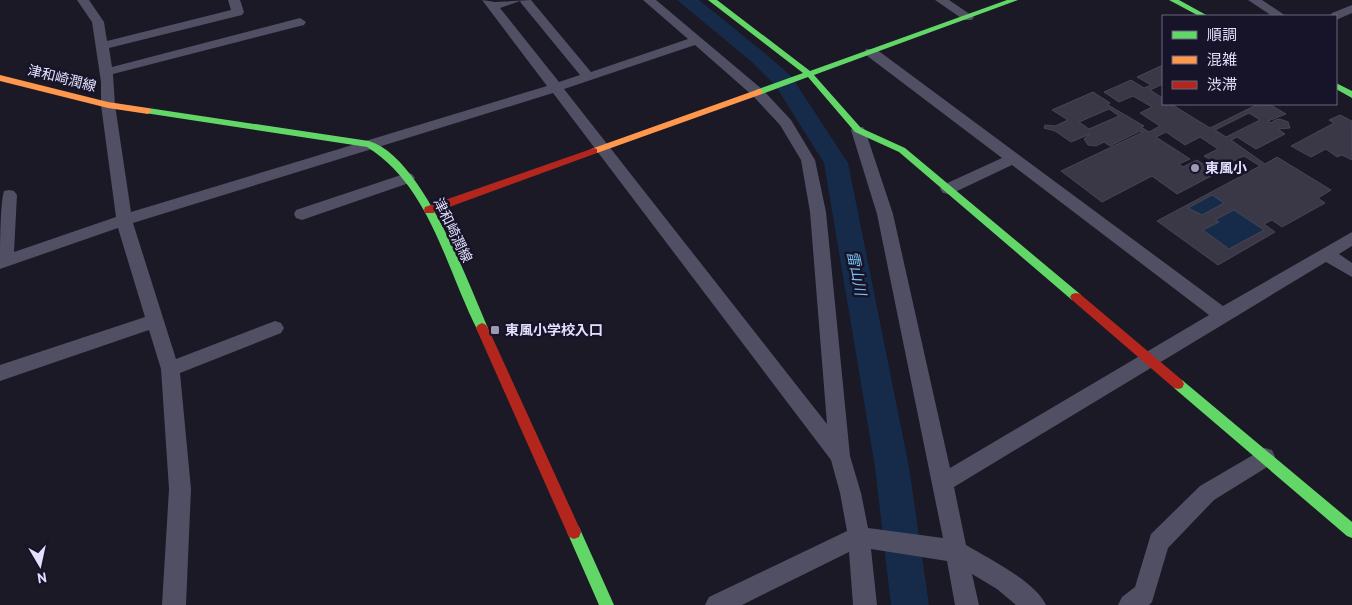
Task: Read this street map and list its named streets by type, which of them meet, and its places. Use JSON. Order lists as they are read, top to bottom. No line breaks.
{"streets":{"street":["津和崎潤線"]},"water":["雷山川"],"places":{"other":["東風小"],"transit":["東風小学校入口"]},"legend":["順調","混雑","渋滞"],"north":"bottom"}
